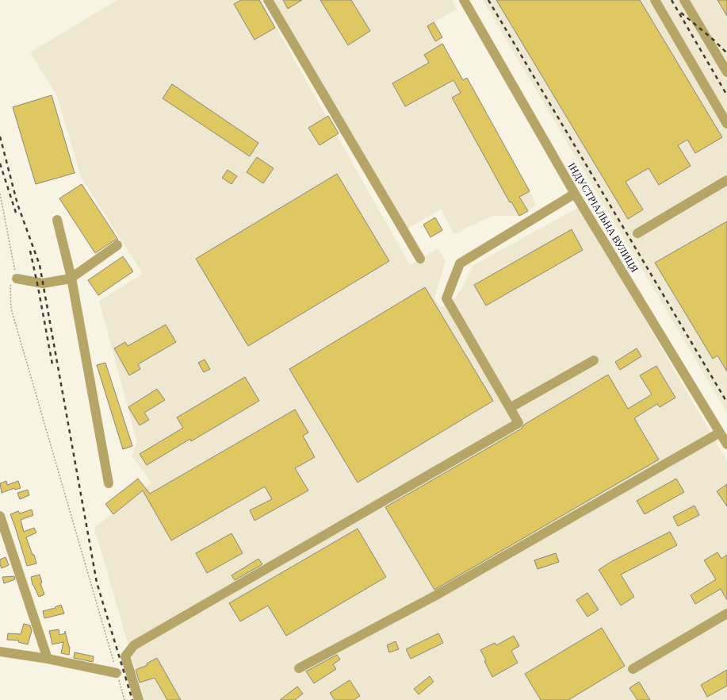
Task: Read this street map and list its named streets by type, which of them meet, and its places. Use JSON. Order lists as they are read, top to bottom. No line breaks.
{"streets":{"street":["ІНДУСТРІАЛЬНА ВУЛИЦЯ"]}}
